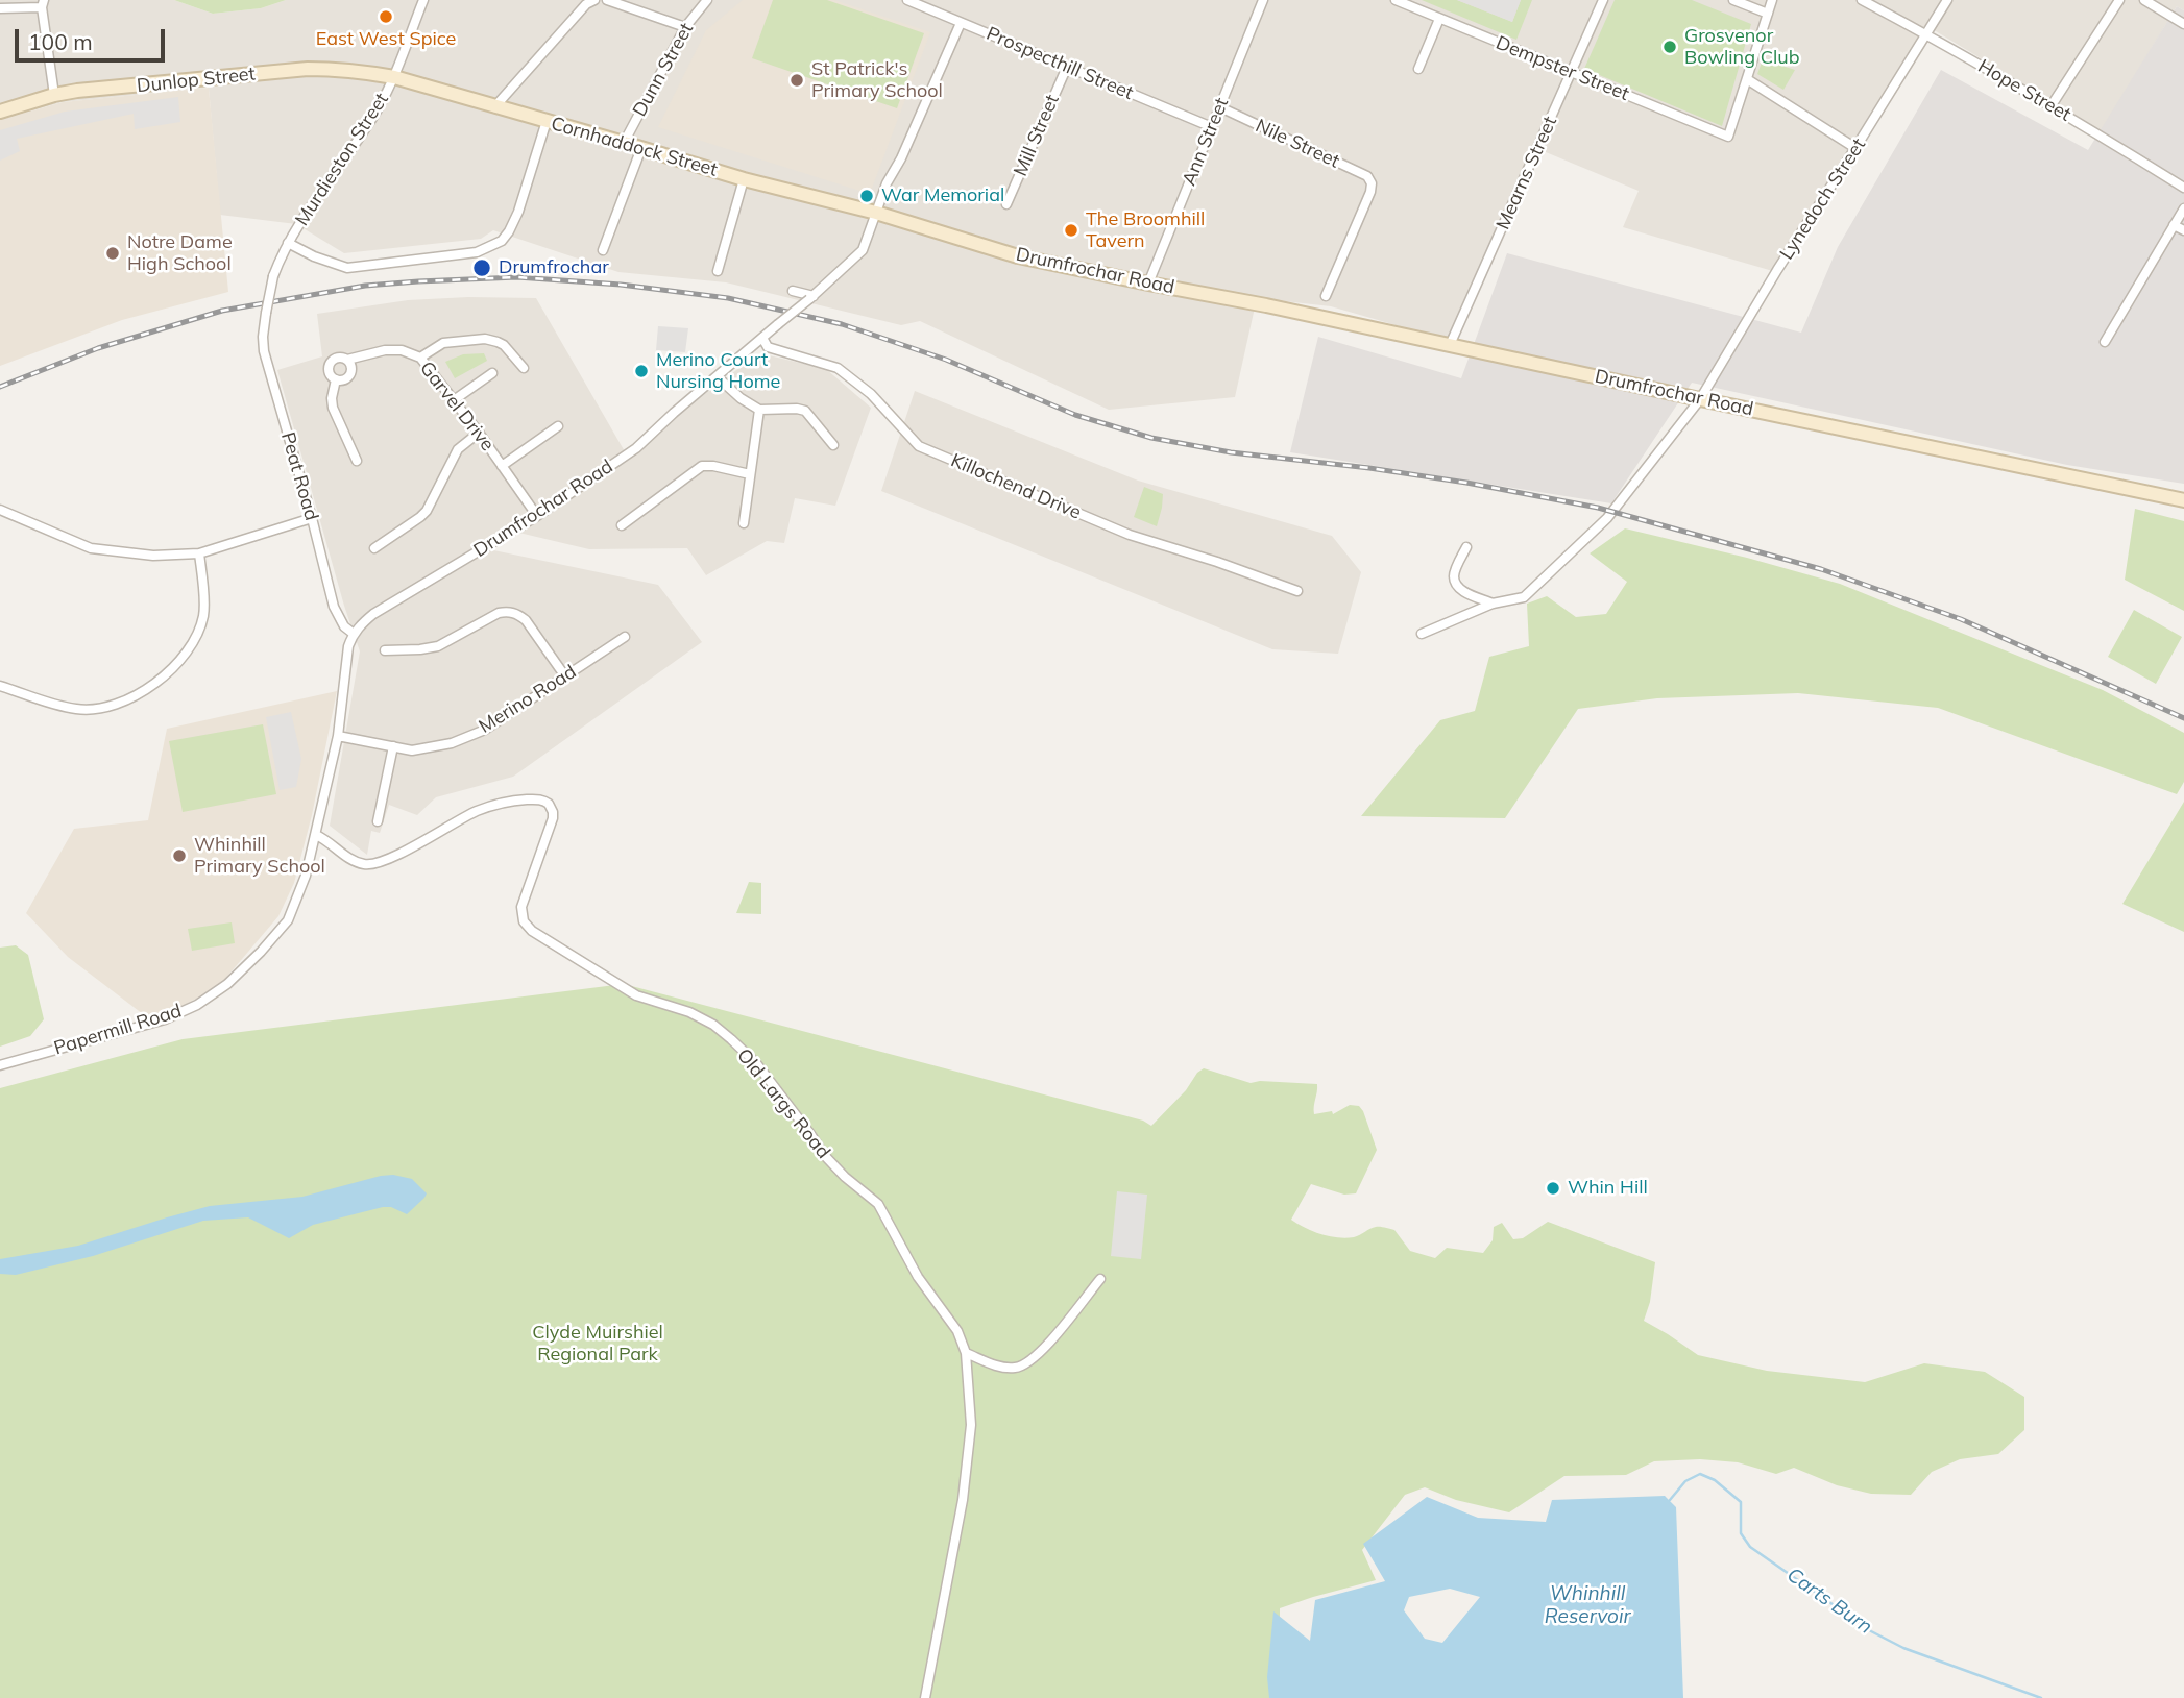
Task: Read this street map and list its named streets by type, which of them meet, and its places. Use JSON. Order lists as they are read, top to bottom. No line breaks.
{"streets":{"main road":["Dunlop Street","Cornhaddock Street","Drumfrochar Road"],"street":["Prospecthill Street","Dempster Street","Dunn Street","Hope Street","Mill Street","Ann Street","Nile Street","Murdieston Street","Mearns Street","Lynedoch Street","Garvel Drive","Peat Road","Killochend Drive","Merino Road","Papermill Road","Old Largs Road"]},"crossings":[["Prospecthill Street","Mill Street"],["Prospecthill Street","Ann Street"],["Dempster Street","Mearns Street"],["Dunn Street","Cornhaddock Street"],["Dunlop Street","Cornhaddock Street"],["Dunlop Street","Murdieston Street"],["Hope Street","Lynedoch Street"],["Ann Street","Nile Street"],["Ann Street","Drumfrochar Road"],["Cornhaddock Street","Murdieston Street"],["Cornhaddock Street","Drumfrochar Road"],["Murdieston Street","Peat Road"],["Mearns Street","Drumfrochar Road"],["Lynedoch Street","Drumfrochar Road"],["Drumfrochar Road","Garvel Drive"],["Drumfrochar Road","Peat Road"],["Drumfrochar Road","Killochend Drive"],["Papermill Road","Old Largs Road"]],"water":["Whinhill Reservoir","Carts Burn"],"parks":["Clyde Muirshiel Regional Park"],"places":["East West Spice","Grosvenor Bowling Club","St Patrick's Primary School","War Memorial","The Broomhill Tavern","Notre Dame High School","Drumfrochar","Merino Court Nursing Home","Whinhill Primary School","Whin Hill"],"scale_bar":"100 m"}
